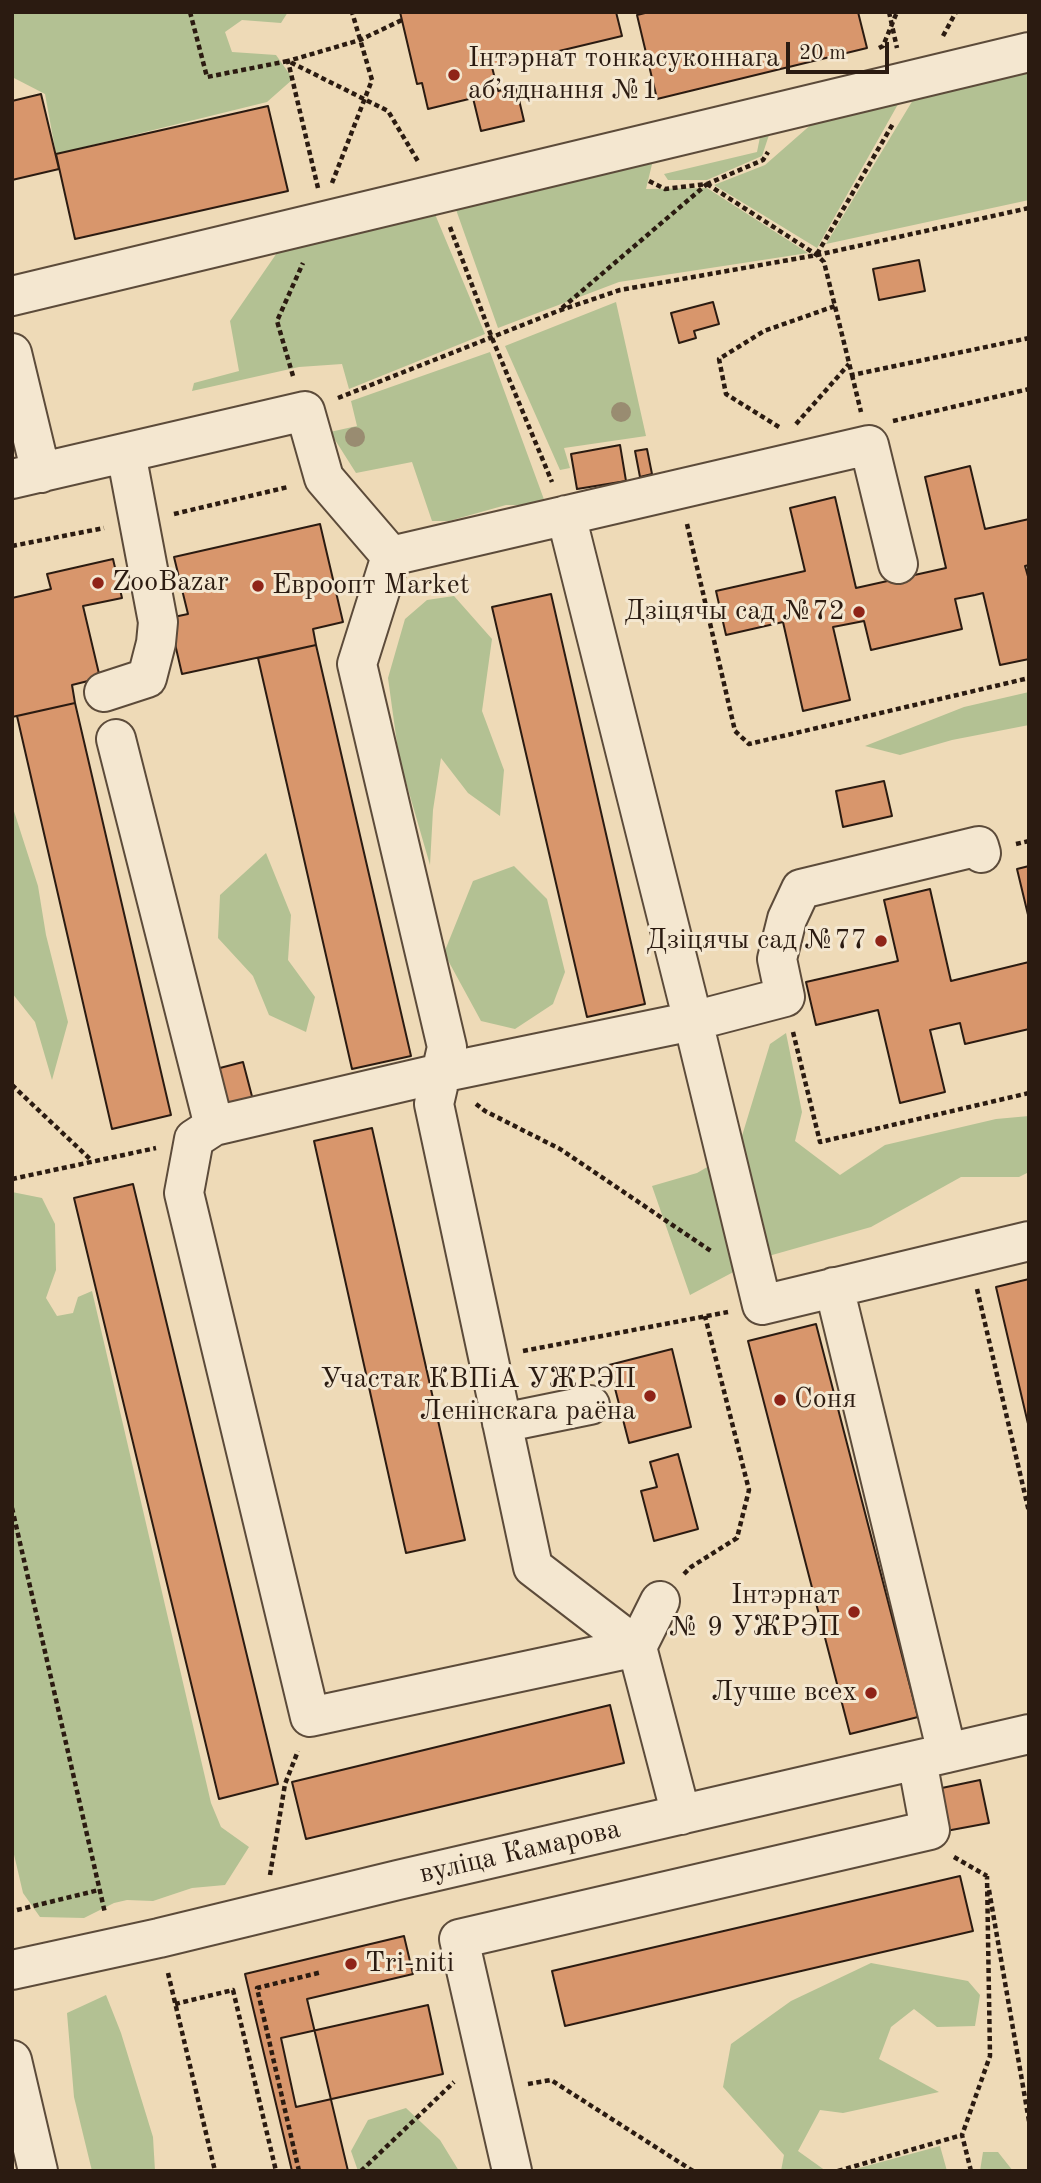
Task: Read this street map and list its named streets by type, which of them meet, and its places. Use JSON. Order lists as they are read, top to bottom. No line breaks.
{"streets":{"street":["вуліца Камарова"]},"places":["Інтэрнат тонкасуконнага абʼяднання №1","ZooBazar","Евроопт Market","Дзіцячы сад №72","Дзіцячы сад №77","Участак КВПіА УЖРЭП Ленінскага раёна","Соня","Інтэрнат № 9 УЖРЭП","Лучше всех","Tri-niti"],"scale_bar":"20 m"}
